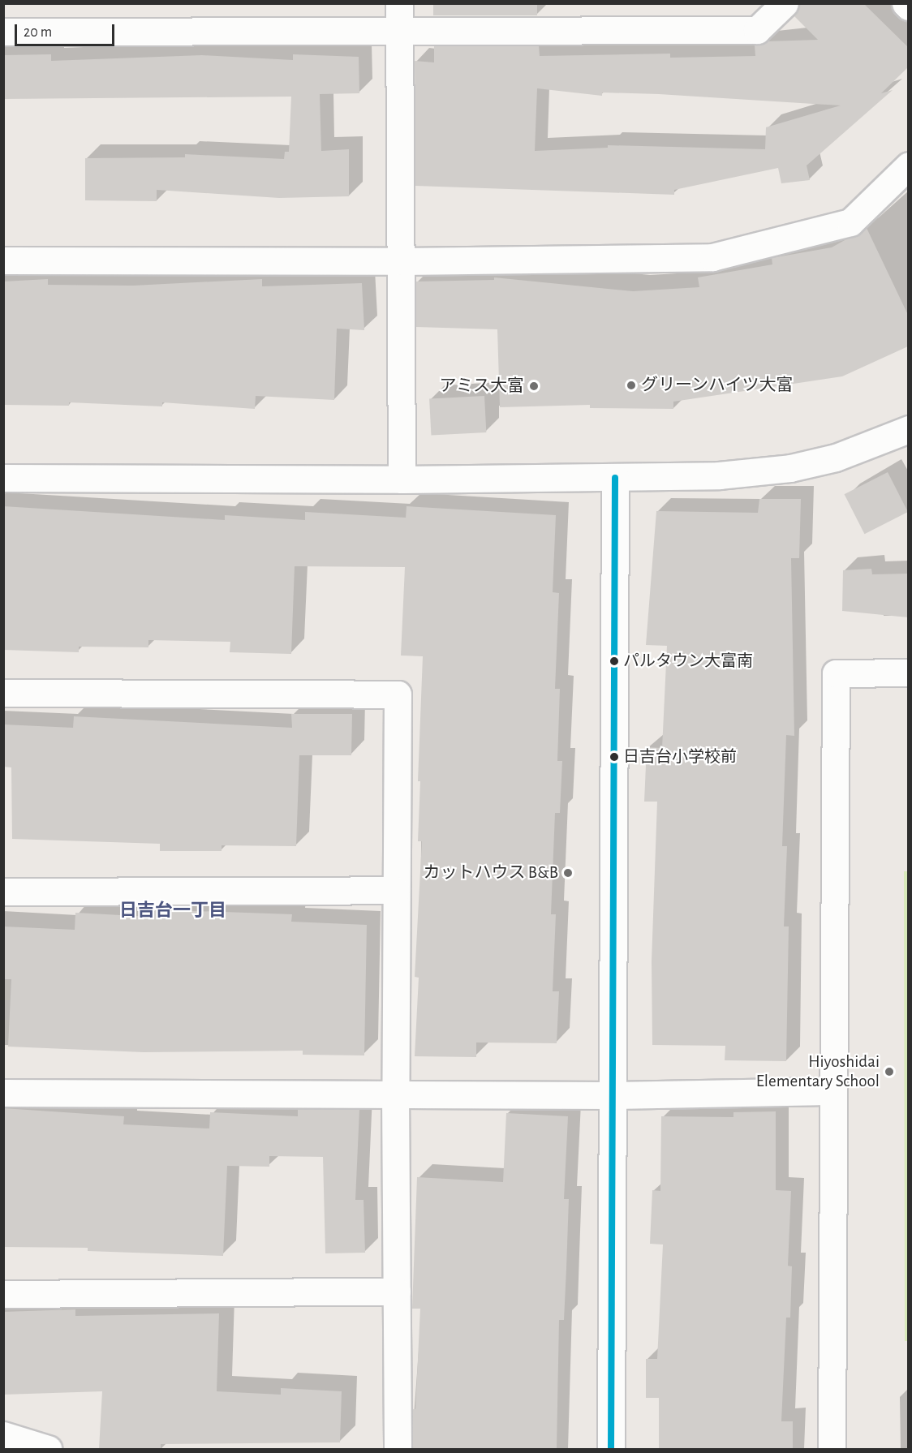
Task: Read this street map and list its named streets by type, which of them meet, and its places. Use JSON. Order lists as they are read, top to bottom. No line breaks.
{"districts":["日吉台一丁目"],"places":["グリーンハイツ大富","アミス大富","パルタウン大富南","日吉台小学校前","カットハウス B&B","Hiyoshidai Elementary School"],"scale_bar":"20 m"}
